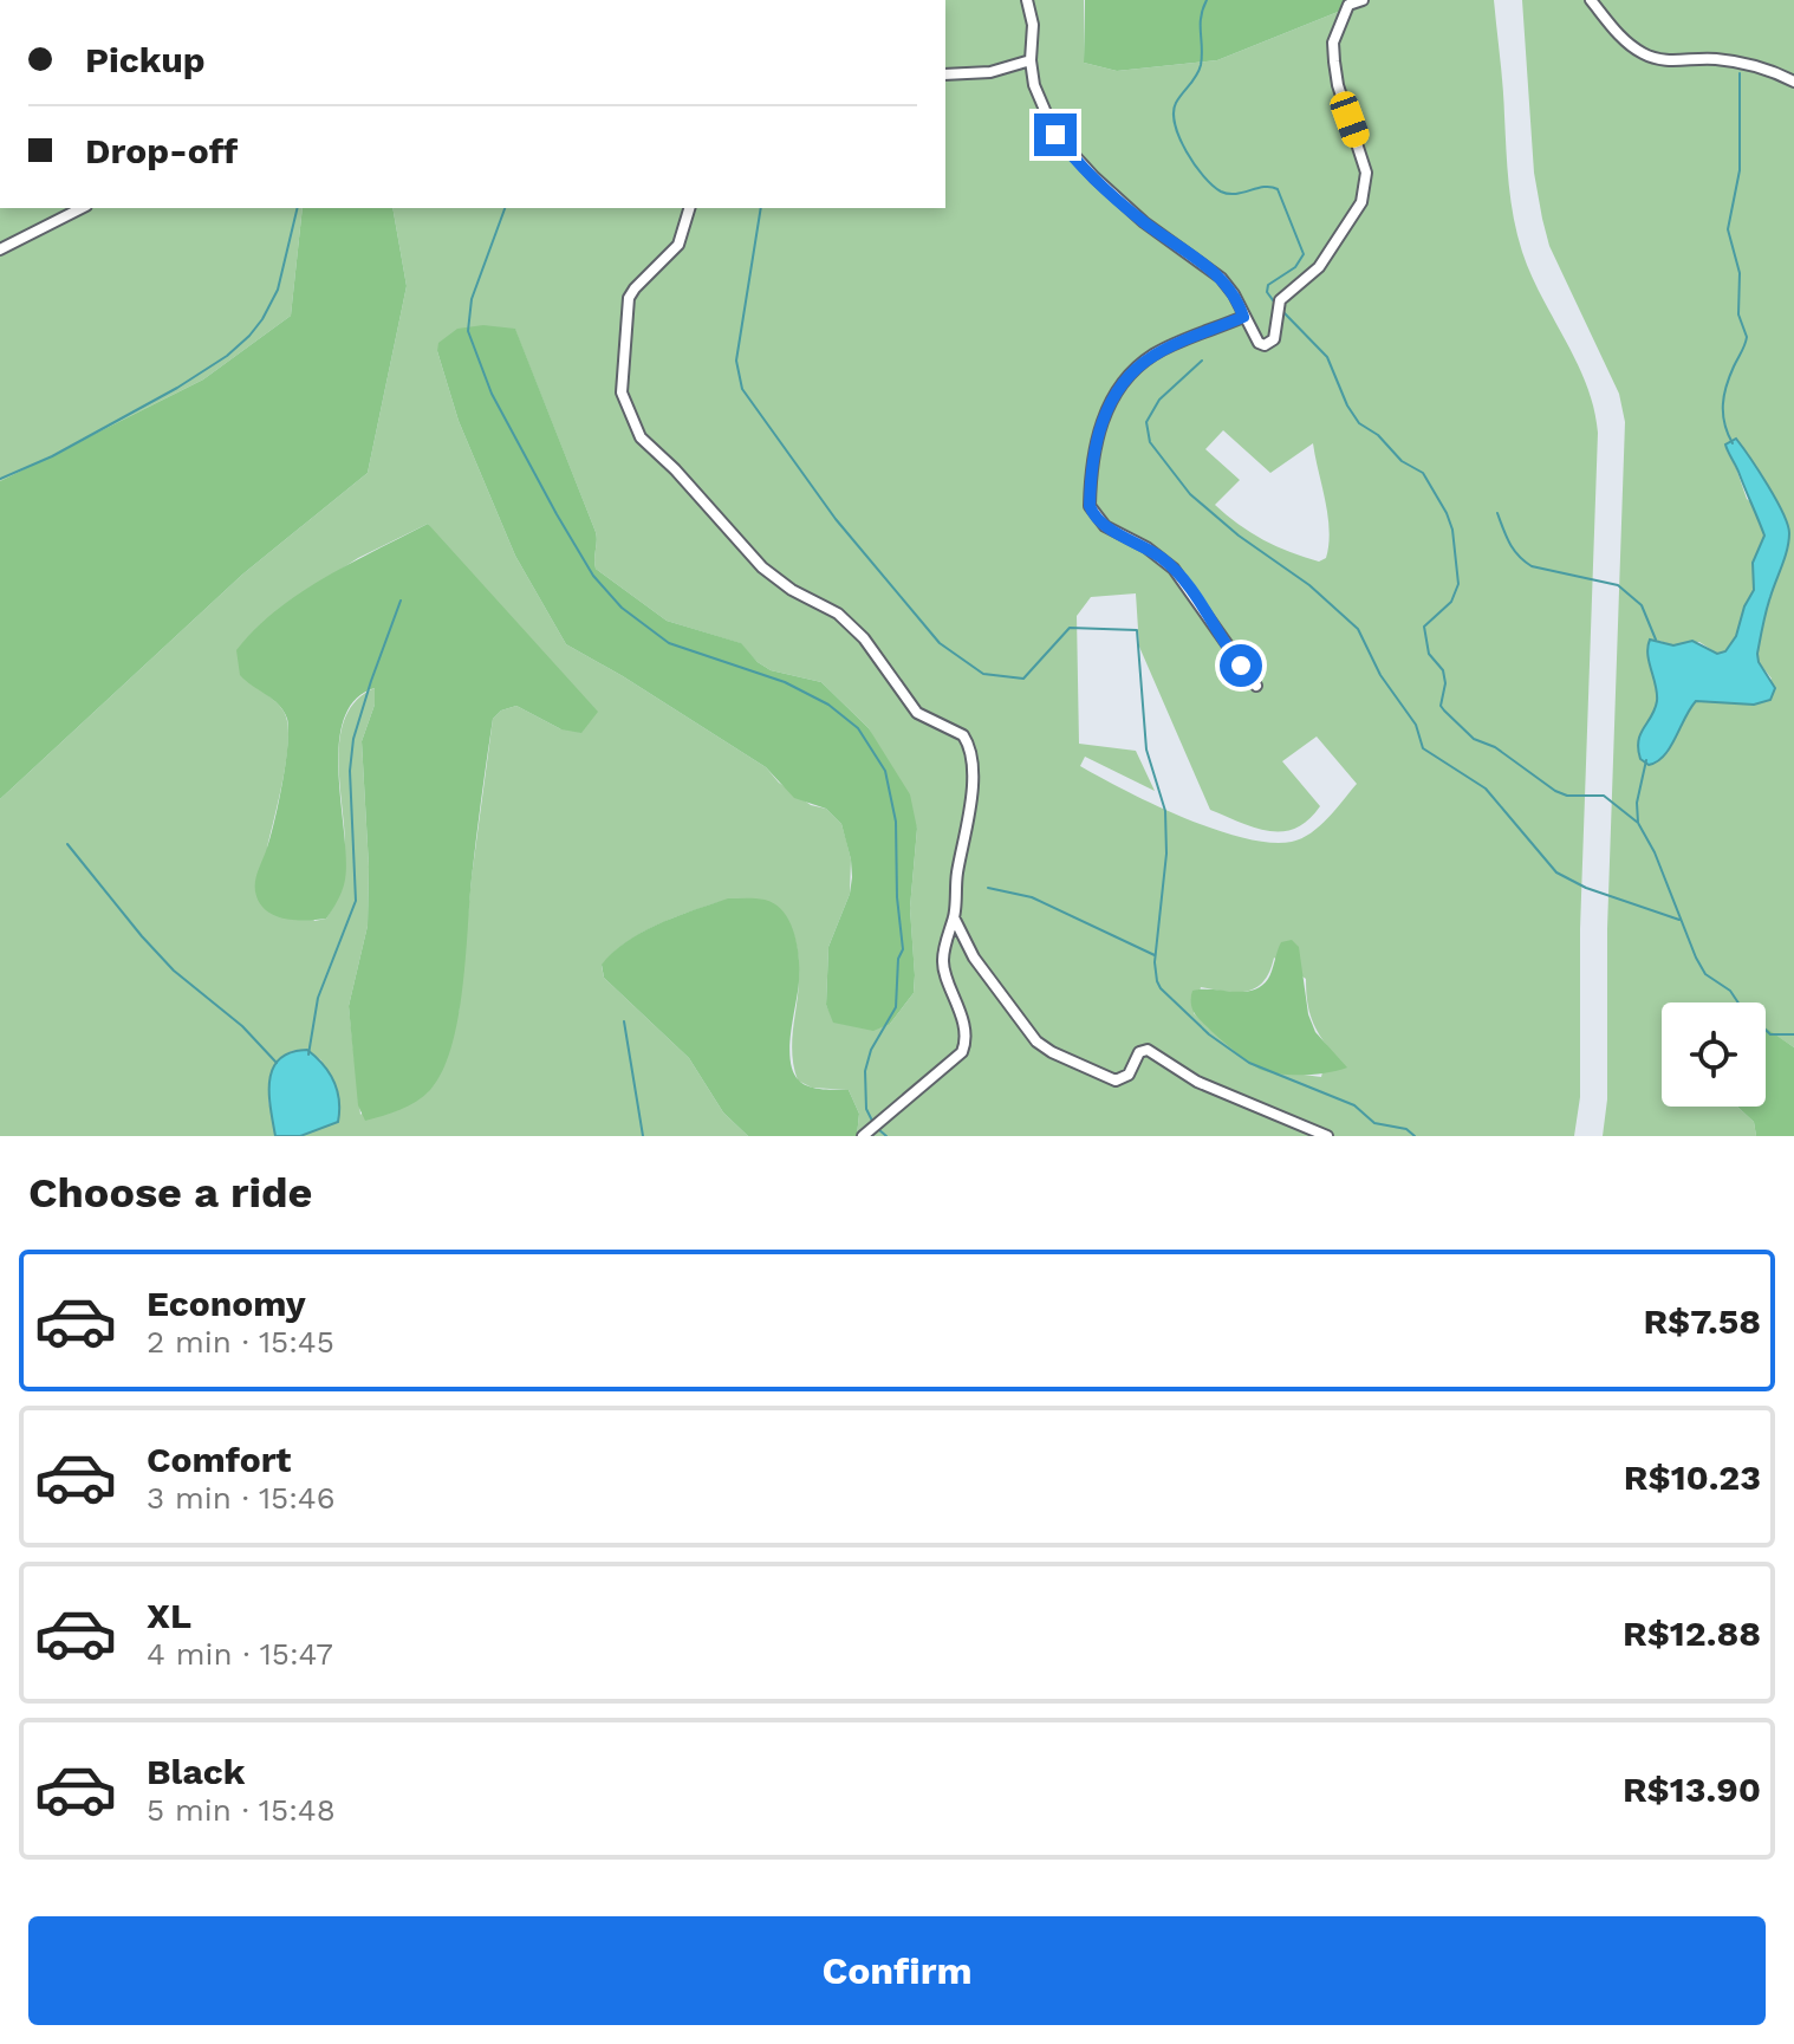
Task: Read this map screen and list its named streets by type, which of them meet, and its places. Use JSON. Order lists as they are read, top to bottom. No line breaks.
{"page":{"banner":["Pickup","Drop-off"],"heading":"Choose a ride","list":[{"name":"Economy","note":"2 min · 15:45","value":"R$7.58"},{"name":"Comfort","note":"3 min · 15:46","value":"R$10.23"},{"name":"XL","note":"4 min · 15:47","value":"R$12.88"},{"name":"Black","note":"5 min · 15:48","value":"R$13.90"}],"buttons":"Confirm"}}
